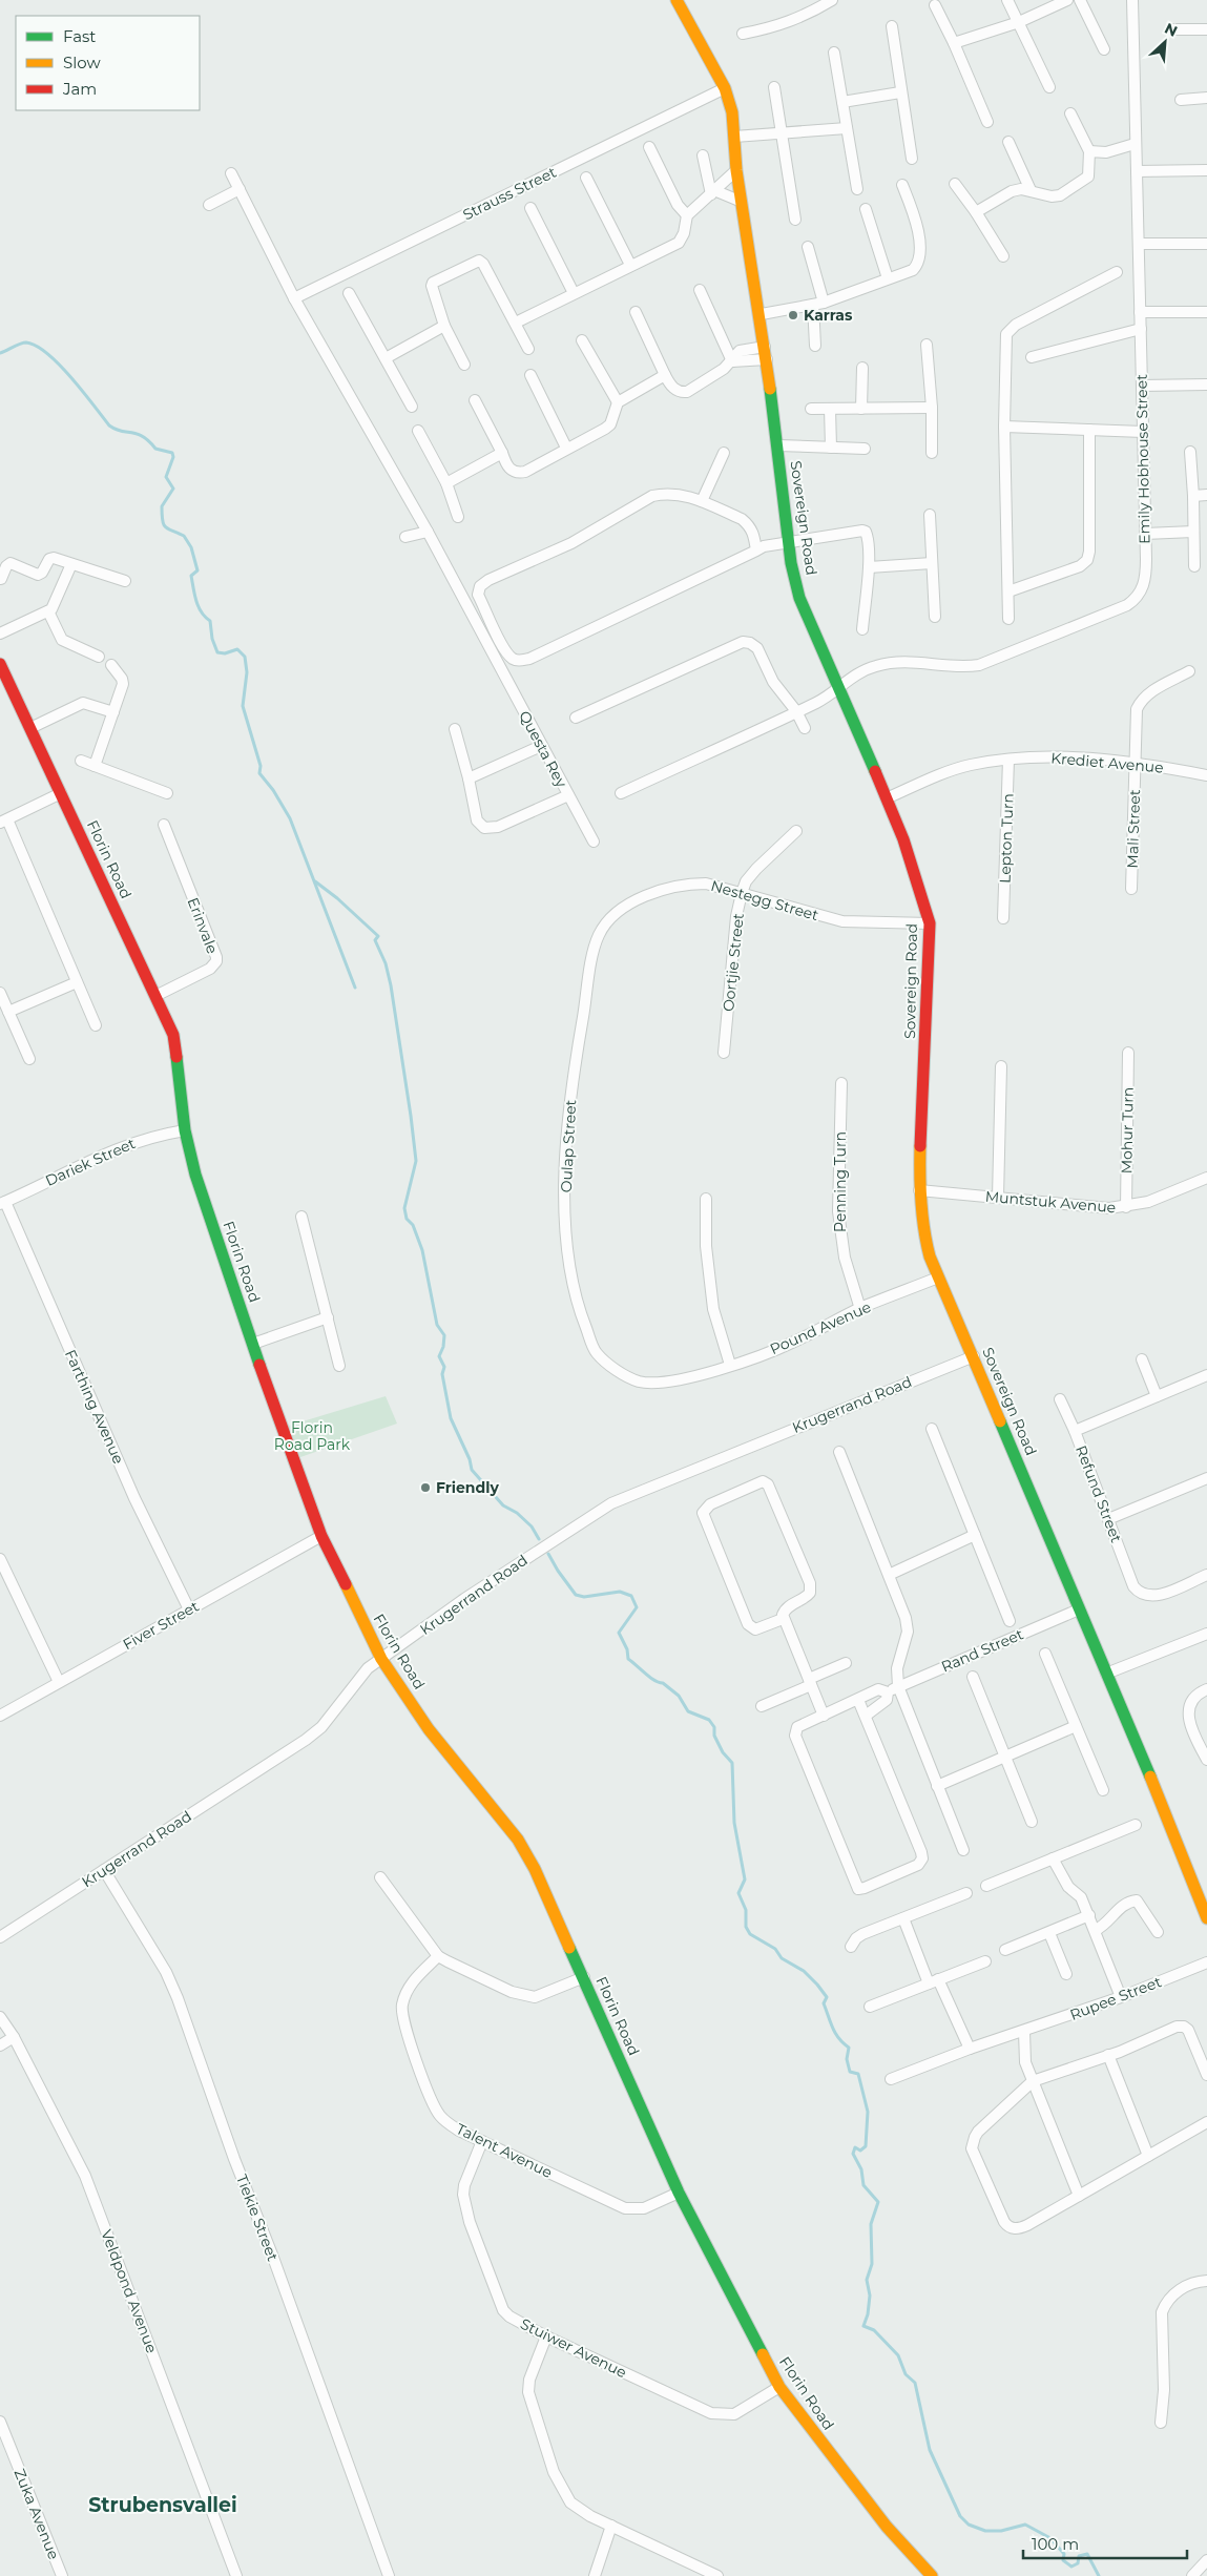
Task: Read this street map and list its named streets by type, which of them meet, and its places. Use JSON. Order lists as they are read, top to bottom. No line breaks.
{"streets":{"street":["Strauss Street","Emily Hobhouse Street","Sovereign Road","Questa Rey","Krediet Avenue","Mali Street","Lepton Turn","Florin Road","Nestegg Street","Erinvale","Oortjie Street","Mohur Turn","Oulap Street","Dariek Street","Penning Turn","Muntstuk Avenue","Pound Avenue","Krugerrand Road","Farthing Avenue","Refund Street","Fiver Street","Rand Street","Rupee Street","Talent Avenue","Tiekie Street","Veldpond Avenue","Stuiwer Avenue","Zuka Avenue"]},"crossings":[["Strauss Street","Sovereign Road"],["Emily Hobhouse Street","Sovereign Road"],["Sovereign Road","Krediet Avenue"],["Sovereign Road","Nestegg Street"],["Sovereign Road","Muntstuk Avenue"],["Sovereign Road","Pound Avenue"],["Sovereign Road","Krugerrand Road"],["Sovereign Road","Rand Street"],["Krediet Avenue","Mali Street"],["Krediet Avenue","Lepton Turn"],["Florin Road","Erinvale"],["Florin Road","Dariek Street"],["Florin Road","Krugerrand Road"],["Florin Road","Fiver Street"],["Florin Road","Talent Avenue"],["Florin Road","Stuiwer Avenue"],["Nestegg Street","Oortjie Street"],["Nestegg Street","Oulap Street"],["Mohur Turn","Muntstuk Avenue"],["Oulap Street","Pound Avenue"],["Dariek Street","Farthing Avenue"],["Penning Turn","Pound Avenue"],["Krugerrand Road","Tiekie Street"],["Farthing Avenue","Fiver Street"],["Talent Avenue","Stuiwer Avenue"]],"districts":["Strubensvallei"],"parks":["Florin Road Park"],"places":["Karras","Friendly"],"legend":["Fast","Slow","Jam"],"scale_bar":"100 m","north":"top right"}
